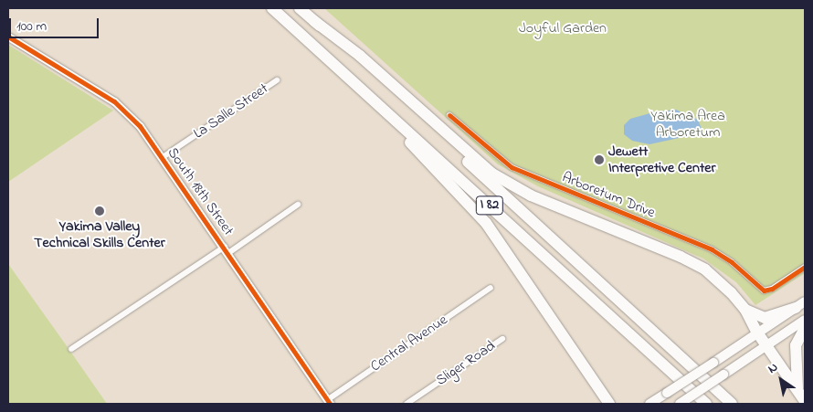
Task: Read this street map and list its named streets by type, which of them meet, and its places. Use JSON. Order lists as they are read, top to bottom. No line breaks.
{"streets":{"highway":["I 82"],"street":["La Salle Street","South 18th Street","Arboretum Drive","Central Avenue","Sliger Road"]},"crossings":[["La Salle Street","South 18th Street"],["South 18th Street","Central Avenue"]],"parks":["Joyful Garden","Yakima Area Arboretum"],"places":["Jewett Interpretive Center","Yakima Valley Technical Skills Center"],"scale_bar":"100 m","north":"top left"}
